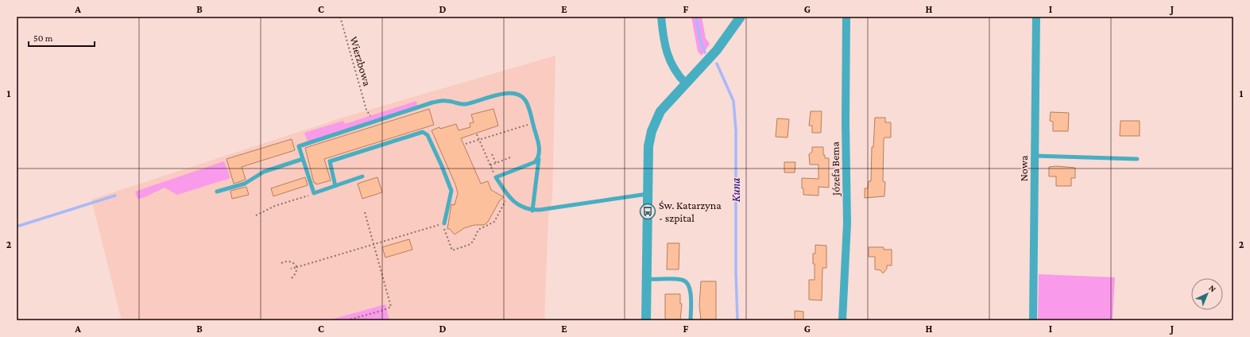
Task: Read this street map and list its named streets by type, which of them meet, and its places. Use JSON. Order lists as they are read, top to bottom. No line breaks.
{"streets":{"street":["Józefa Bema","Nowa"],"path":["Wierzbowa"]},"water":["Kuna"],"places":{"bus stop":["Św. Katarzyna - szpital"]},"scale_bar":"50 m","north":"top right","grid":{"columns":["A","B","C","D","E","F","G","H","I","J"],"rows":["1","2"]}}
